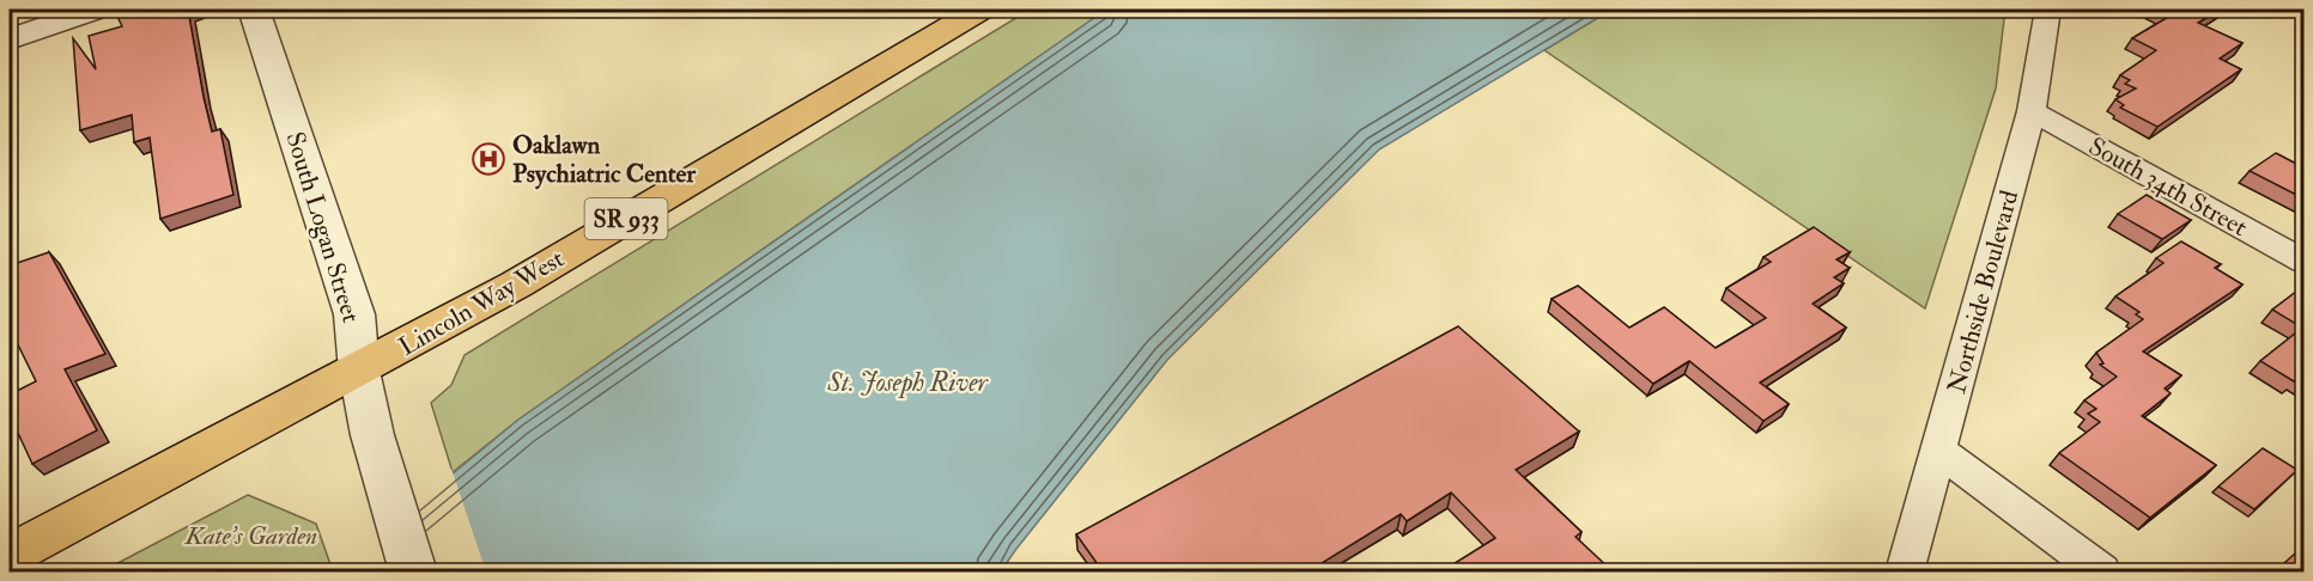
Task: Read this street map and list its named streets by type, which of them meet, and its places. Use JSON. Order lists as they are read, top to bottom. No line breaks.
{"streets":{"main road":["SR 933","Lincoln Way West"],"street":["South 34th Street","South Logan Street","Northside Boulevard"]},"crossings":[["South 34th Street","Northside Boulevard"],["South Logan Street","Lincoln Way West"]],"water":["St. Joseph River"],"parks":["Kate's Garden"],"places":{"hospital":["Oaklawn Psychiatric Center"]}}
